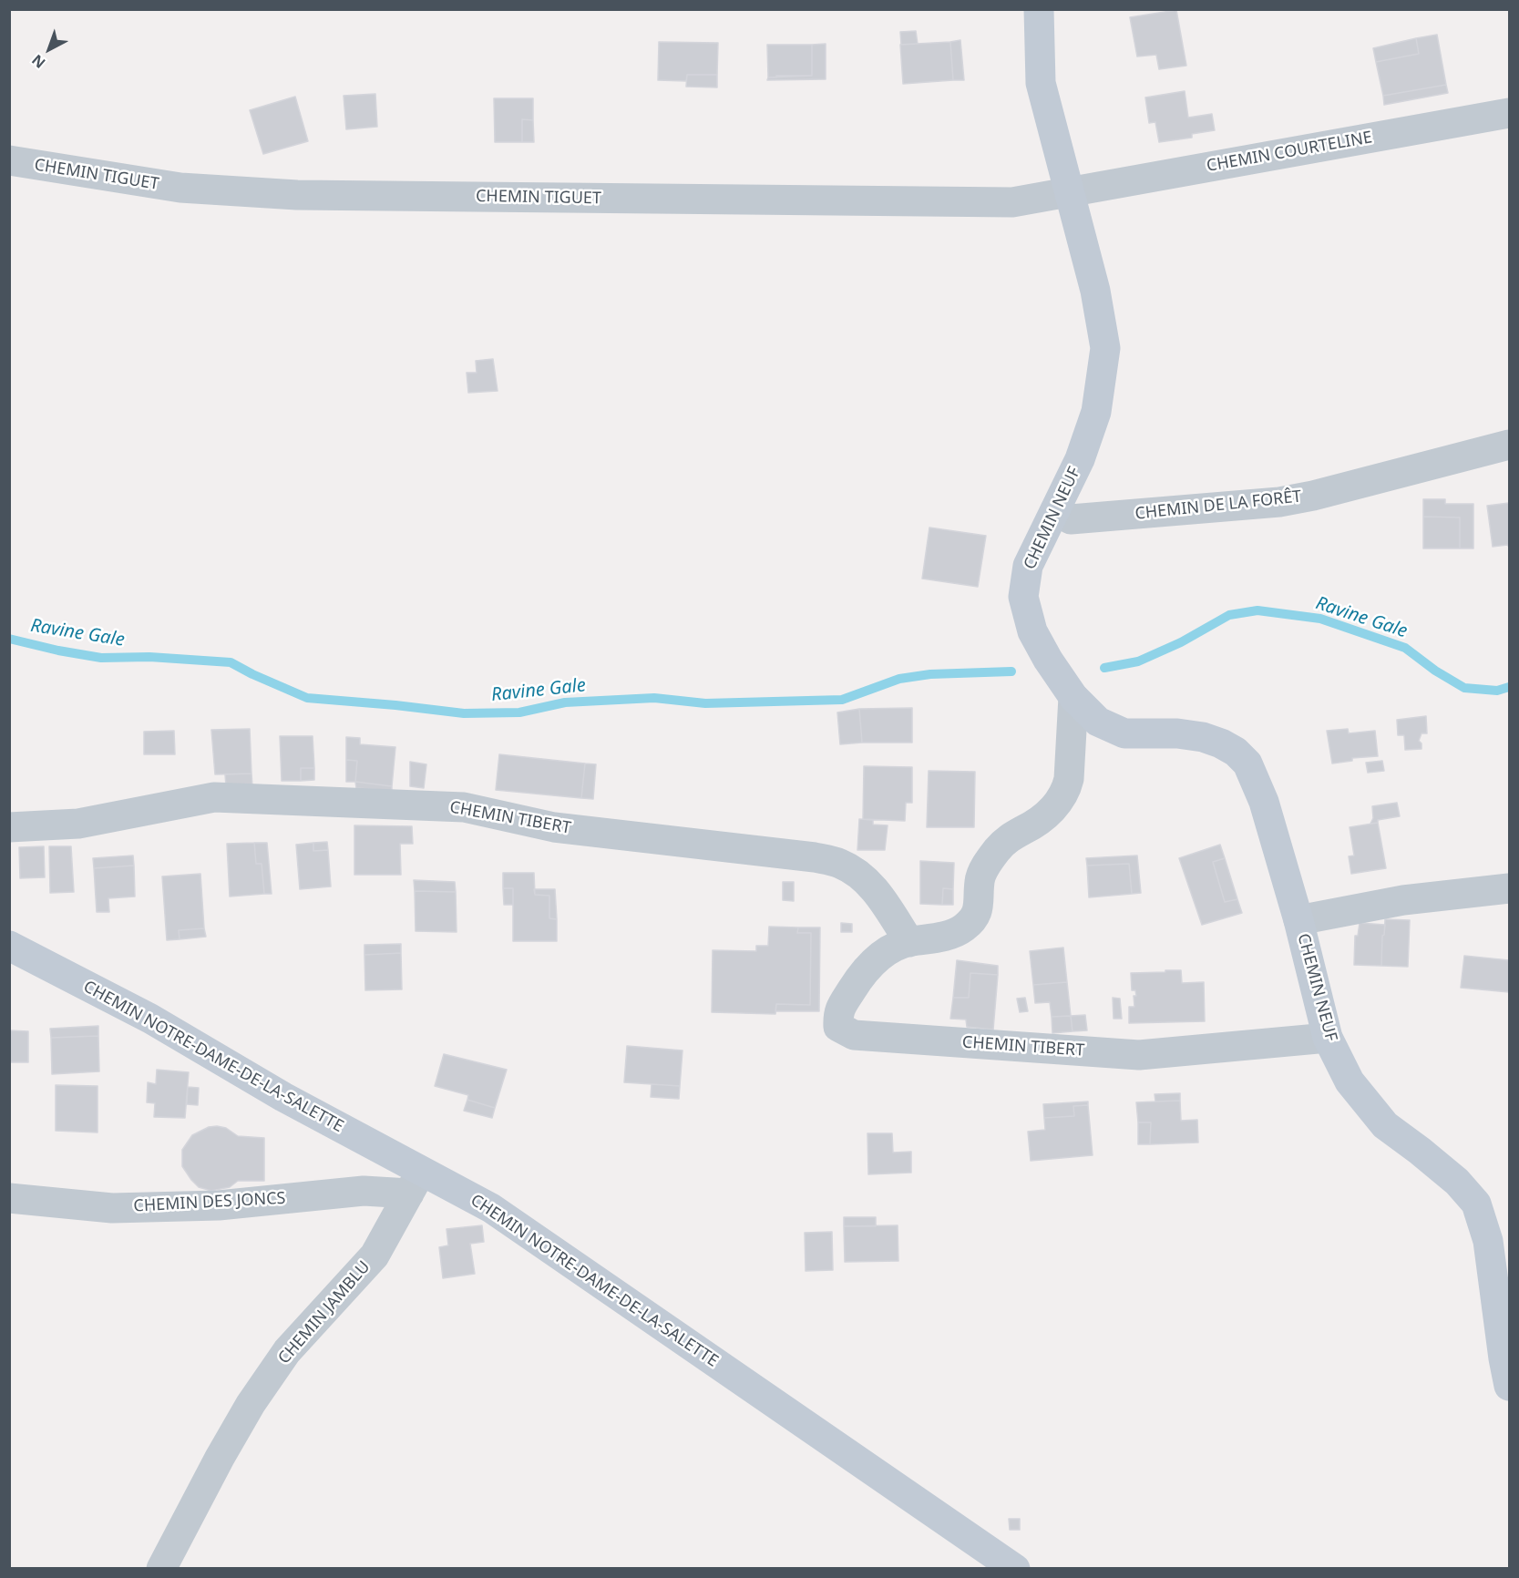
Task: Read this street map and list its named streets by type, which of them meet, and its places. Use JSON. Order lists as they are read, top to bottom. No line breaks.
{"streets":{"main road":["CHEMIN NEUF","CHEMIN NOTRE-DAME-DE-LA-SALETTE"],"street":["CHEMIN COURTELINE","CHEMIN TIGUET","CHEMIN DE LA FORÊT","CHEMIN TIBERT","CHEMIN DES JONCS","CHEMIN JAMBLU"]},"crossings":[["CHEMIN COURTELINE","CHEMIN TIGUET"],["CHEMIN COURTELINE","CHEMIN NEUF"],["CHEMIN TIGUET","CHEMIN NEUF"],["CHEMIN DE LA FORÊT","CHEMIN NEUF"],["CHEMIN NEUF","CHEMIN TIBERT"],["CHEMIN NOTRE-DAME-DE-LA-SALETTE","CHEMIN DES JONCS"],["CHEMIN NOTRE-DAME-DE-LA-SALETTE","CHEMIN JAMBLU"],["CHEMIN DES JONCS","CHEMIN JAMBLU"]],"water":["Ravine Gale"],"north":"bottom left"}
